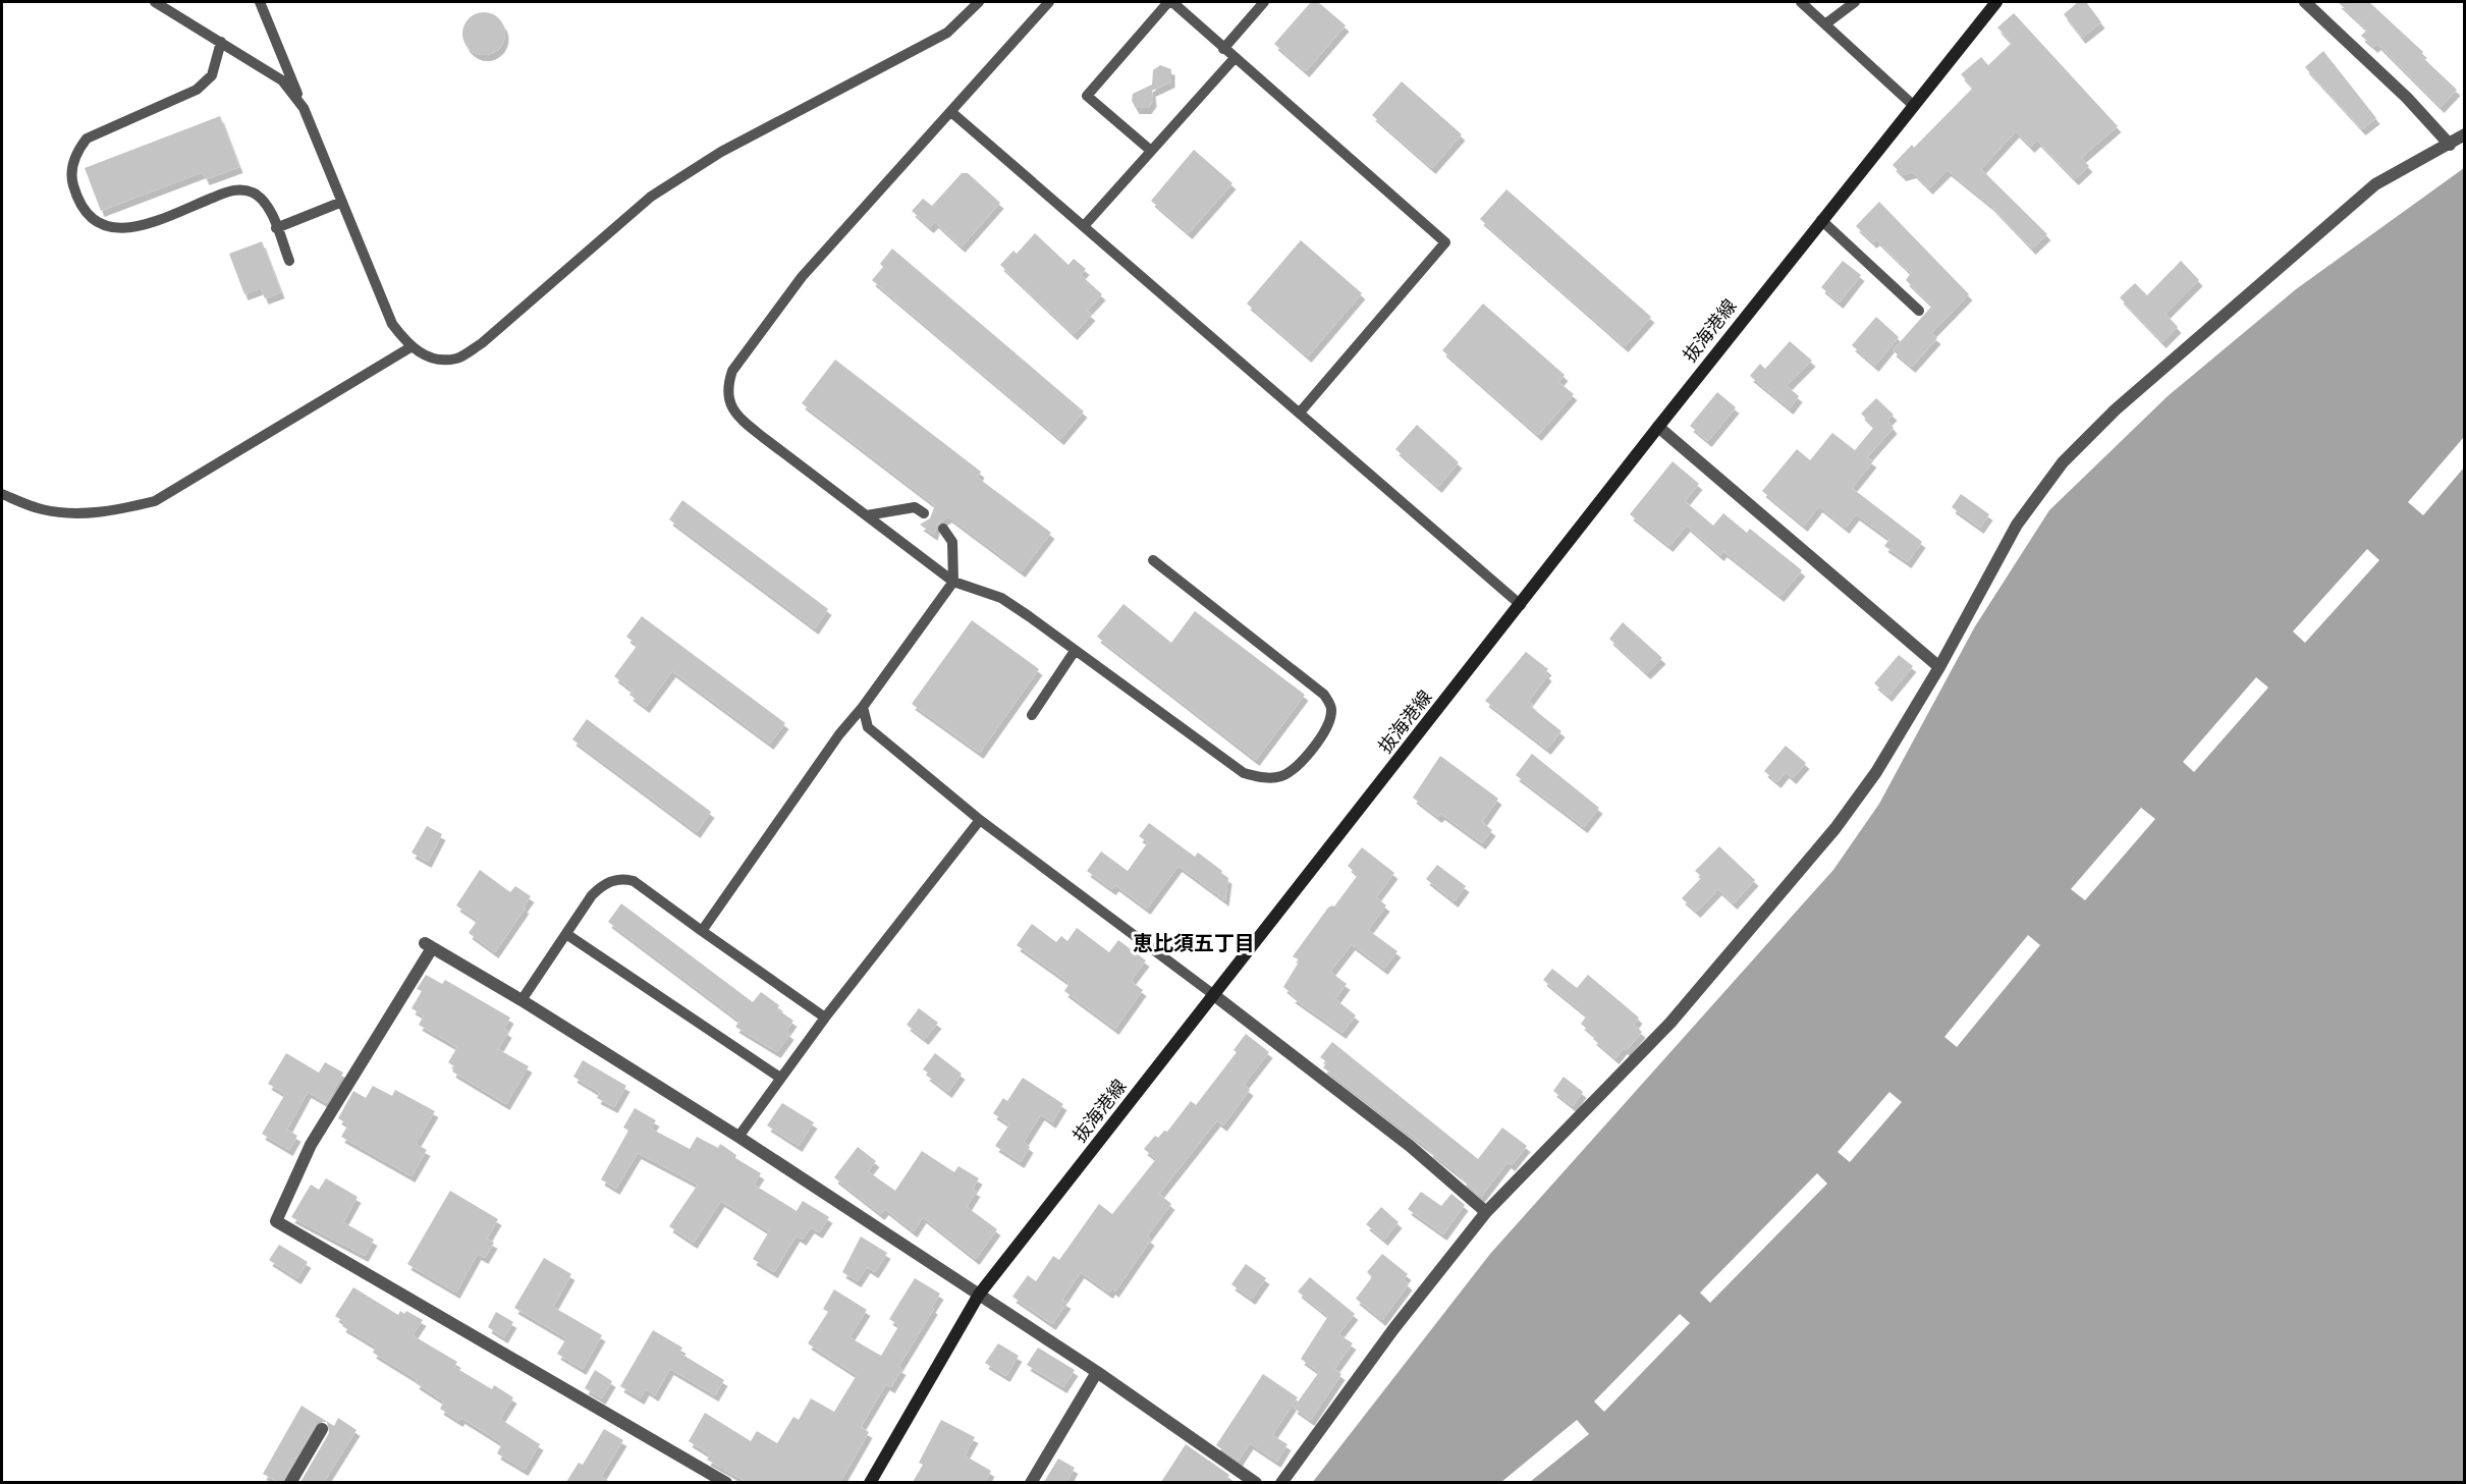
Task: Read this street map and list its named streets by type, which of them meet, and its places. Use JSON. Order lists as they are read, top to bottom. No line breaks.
{"streets":{"main road":["抜海港線"]},"districts":["恵比須五丁目"]}
